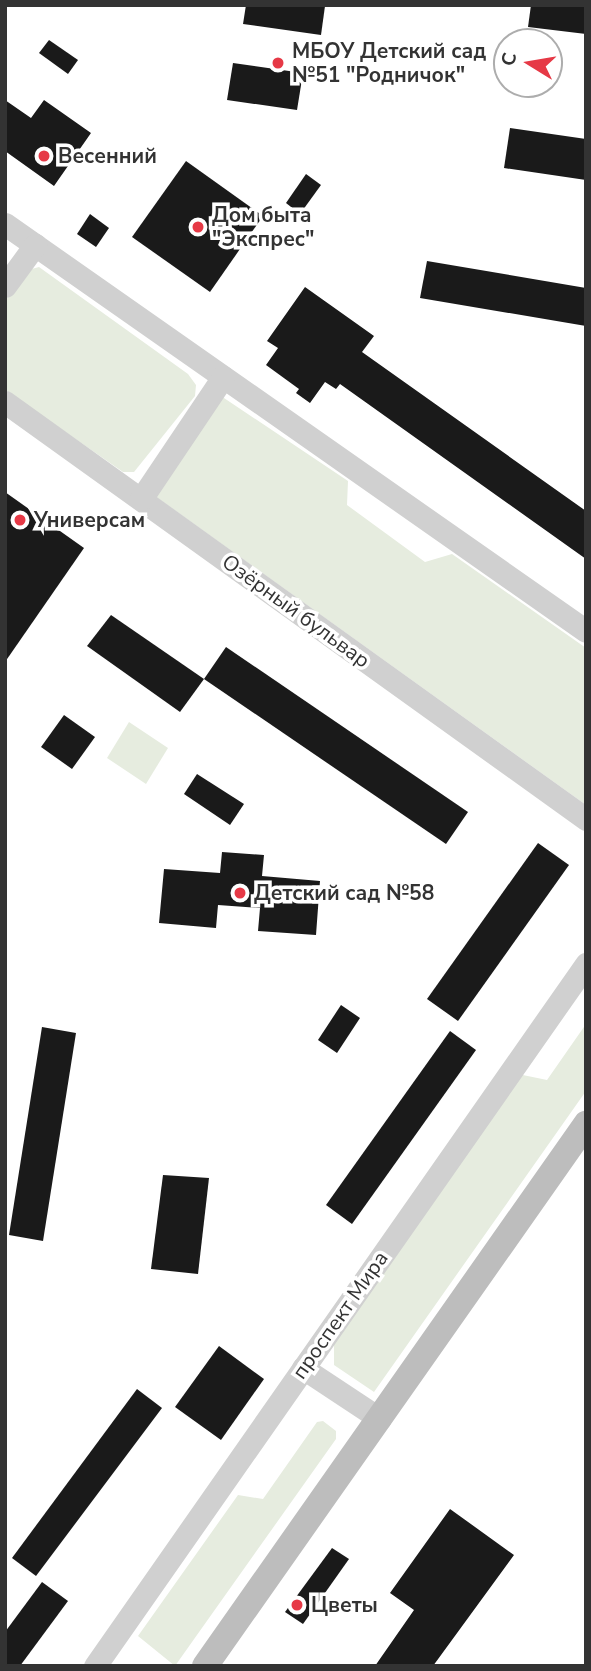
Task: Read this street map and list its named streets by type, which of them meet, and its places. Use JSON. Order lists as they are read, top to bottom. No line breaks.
{"streets":{"street":["Озёрный бульвар","проспект Мира"]},"places":["МБОУ Детский сад №51 \"Родничок\"","Весенний","Дом быта \"Экспрес\"","Универсам","Детский сад №58","Цветы"],"north":"left"}
